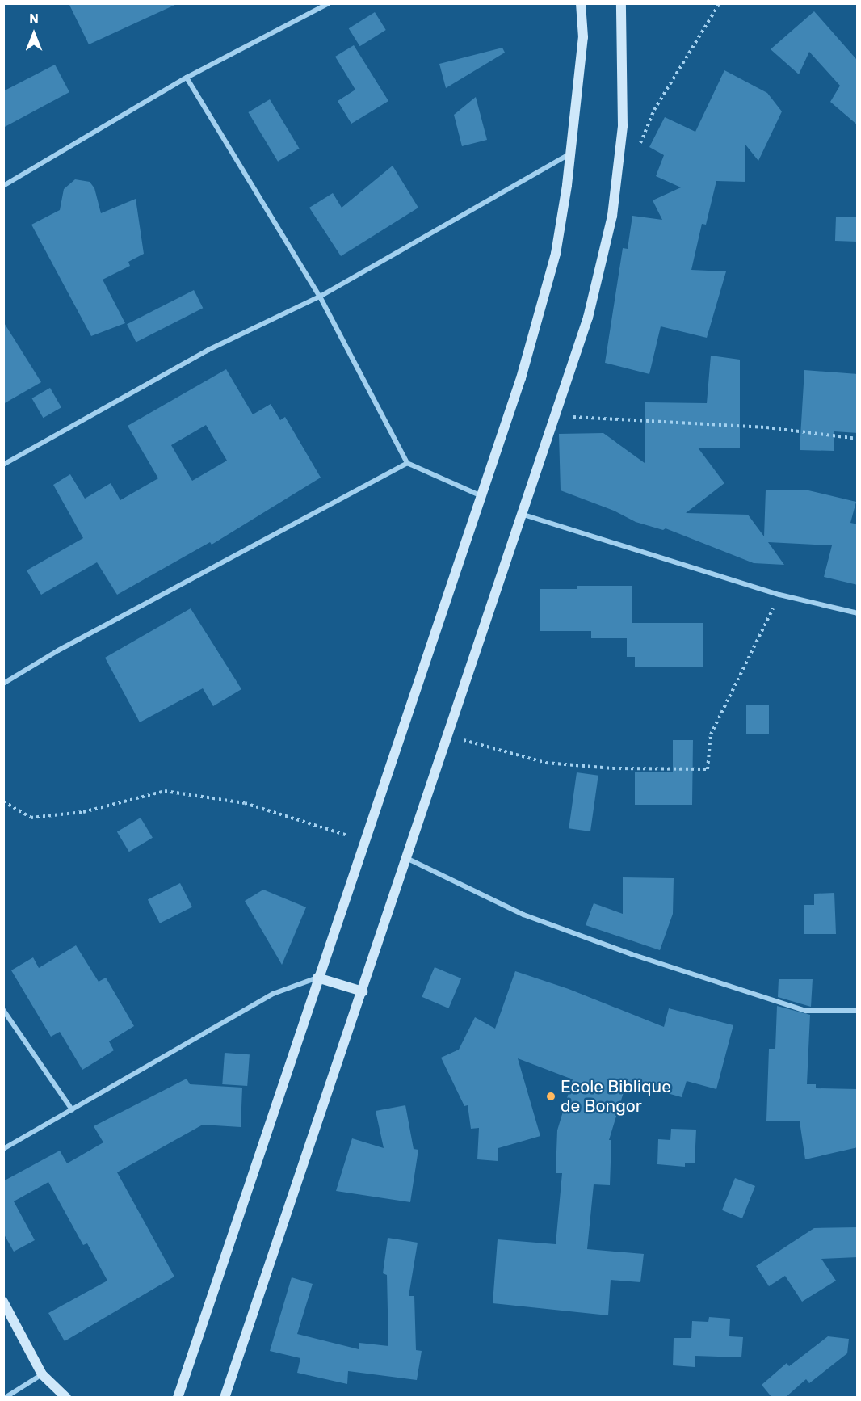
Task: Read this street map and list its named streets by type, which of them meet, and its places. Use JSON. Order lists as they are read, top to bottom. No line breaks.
{"places":["Ecole Biblique de Bongor"],"north":"top"}
